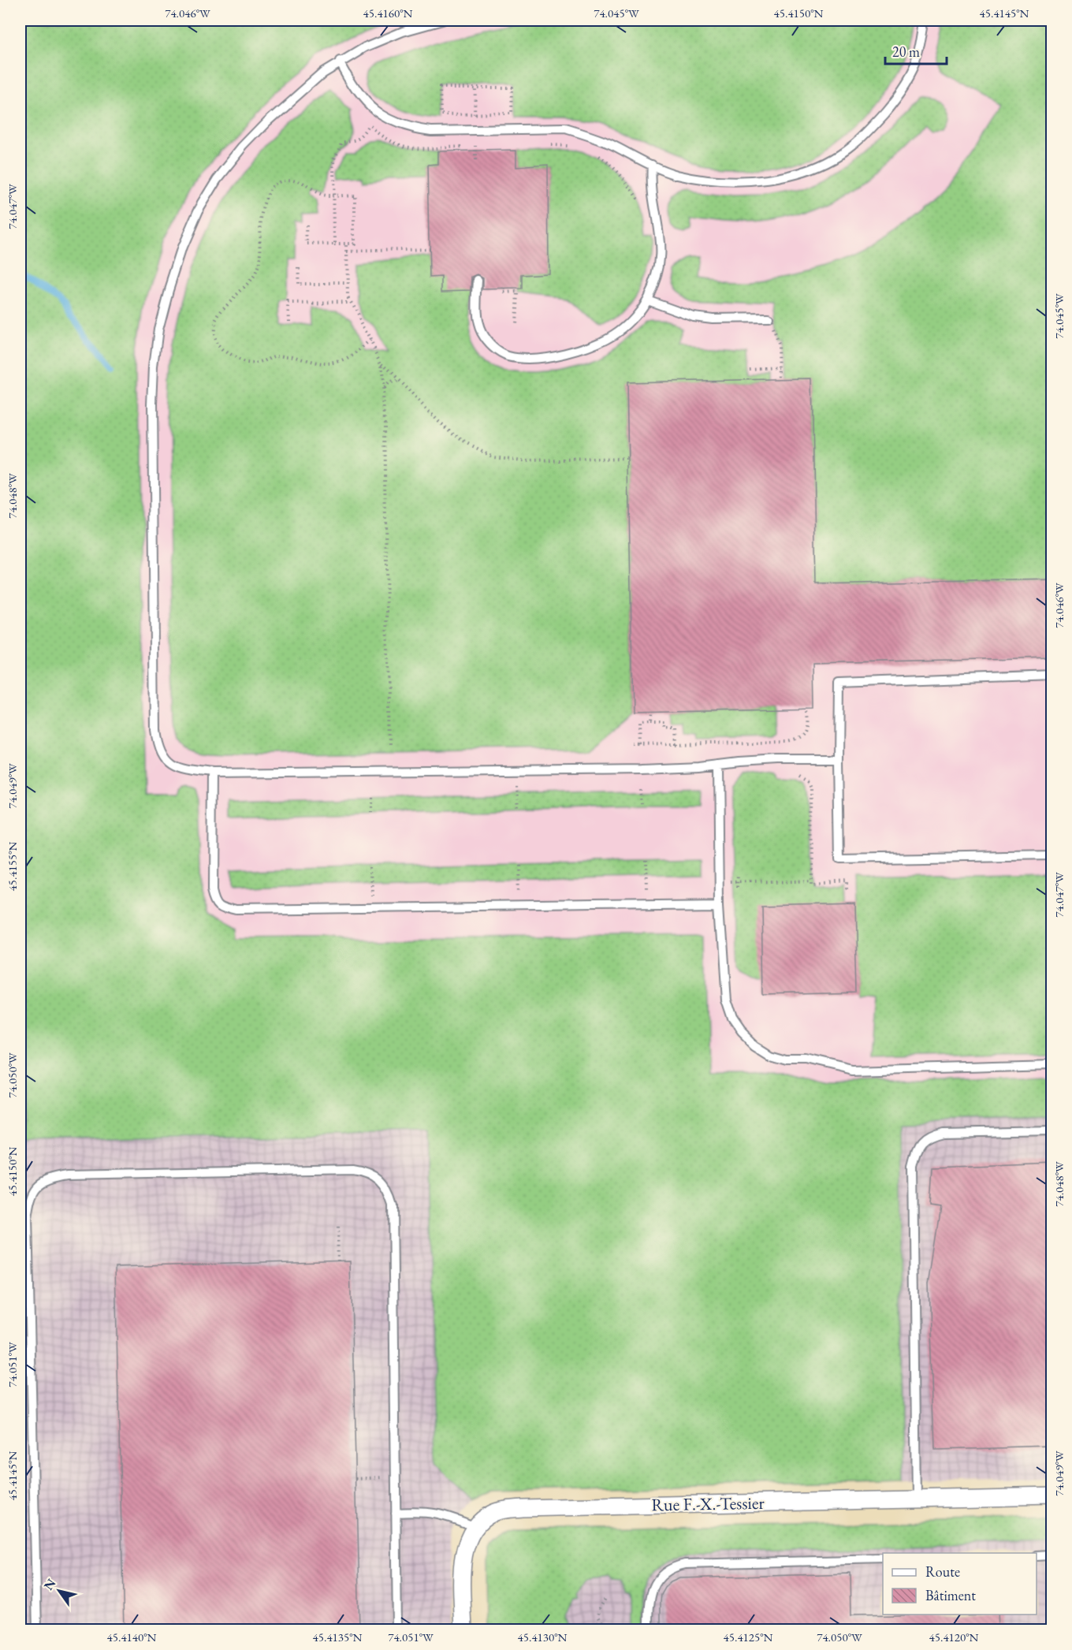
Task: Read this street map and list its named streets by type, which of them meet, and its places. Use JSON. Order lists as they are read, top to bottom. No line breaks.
{"streets":{"street":["Rue F.-X.-Tessier"]},"legend":["Route","Bâtiment"],"scale_bar":"20 m","north":"top left","coordinates":["74.046°W","45.4160°N","74.045°W","45.4150°N","45.4145°N","74.047°W","74.048°W","74.049°W","45.4155°N","74.050°W","74.051°W","45.4140°N","45.4135°N","45.4130°N","45.4125°N","45.4120°N"]}
